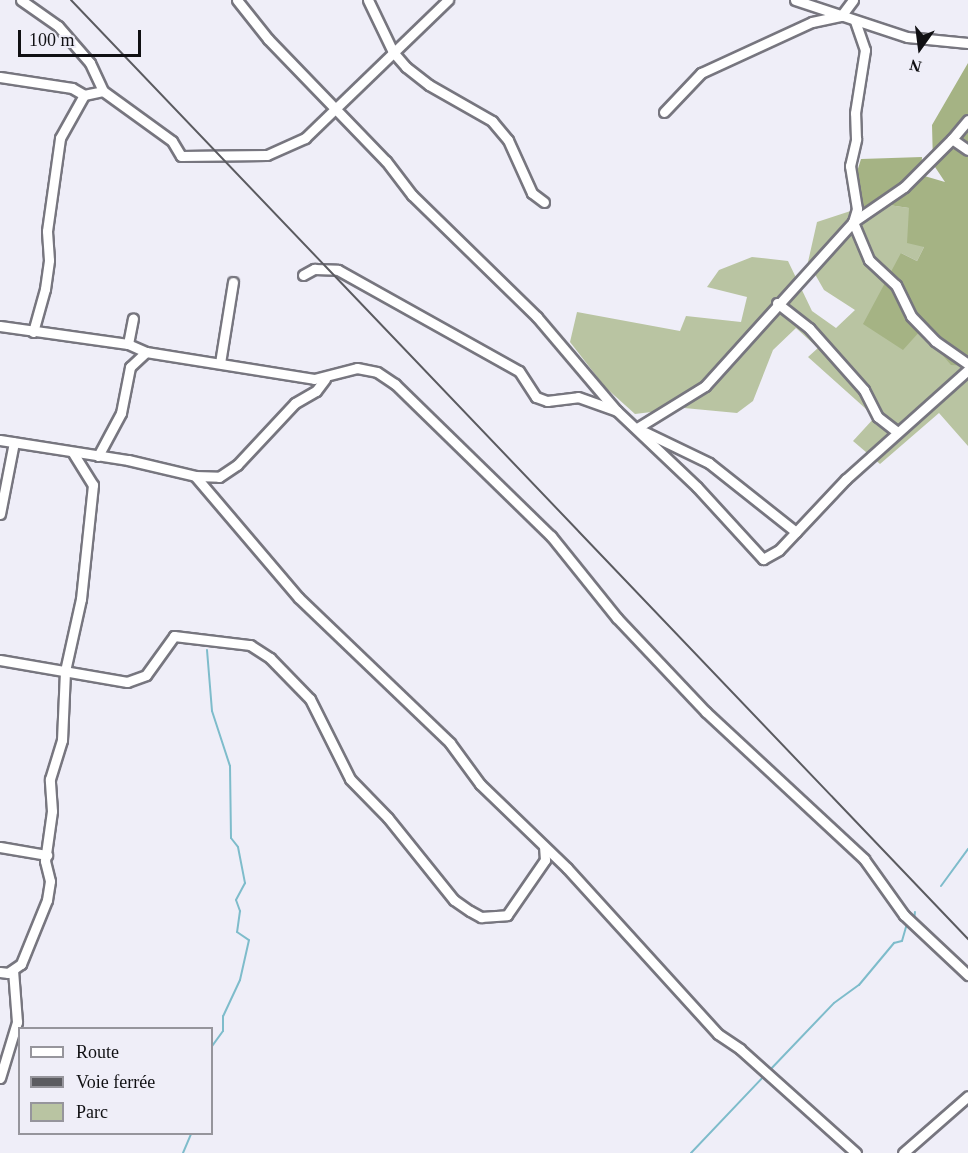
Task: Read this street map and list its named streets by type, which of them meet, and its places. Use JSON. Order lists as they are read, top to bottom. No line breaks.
{"legend":["Route","Voie ferrée","Parc"],"scale_bar":"100 m","north":"bottom"}
